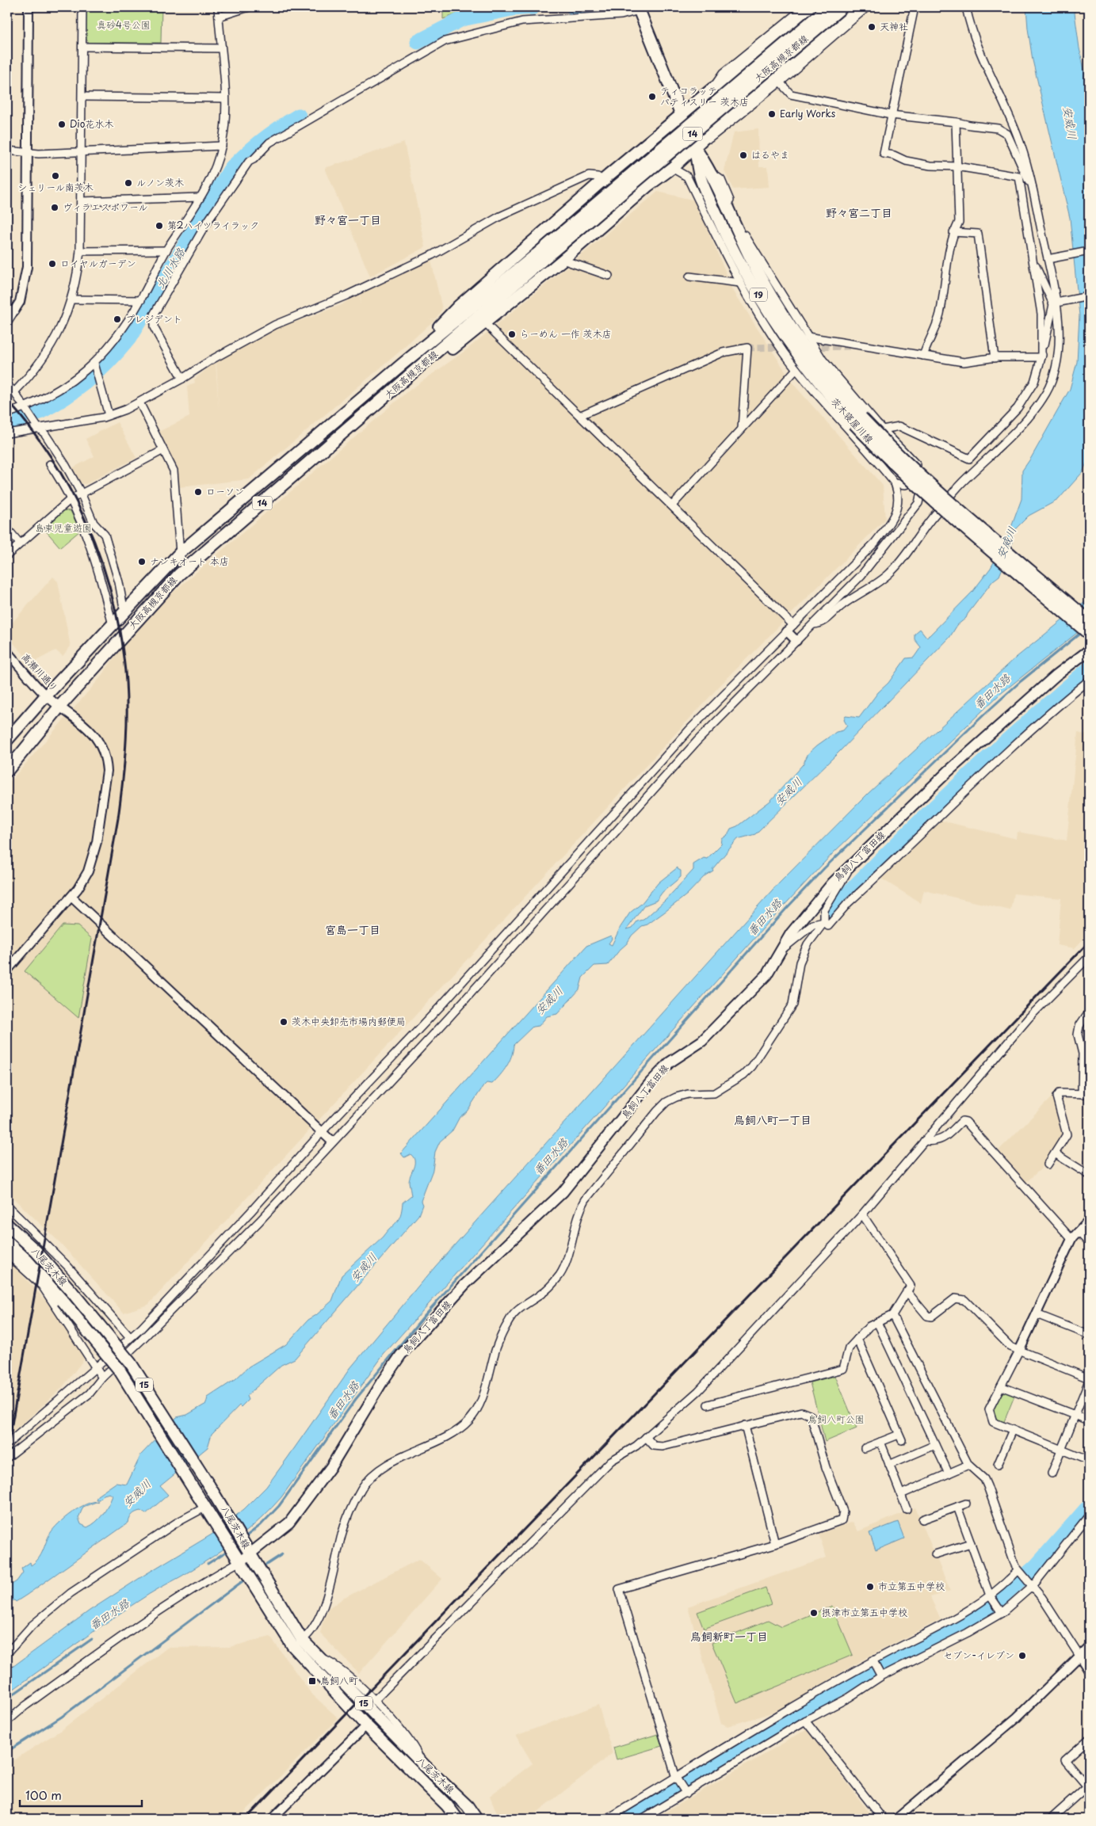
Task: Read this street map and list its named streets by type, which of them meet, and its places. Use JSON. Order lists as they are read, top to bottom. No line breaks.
{"streets":{"main road":["大阪高槻京都線","14","19","茨木寝屋川線","鳥飼八丁富田線","八尾茨木線","15"],"street":["高瀬川通り"]},"crossings":[["大阪高槻京都線","高瀬川通り"],["14","茨木寝屋川線"],["鳥飼八丁富田線","八尾茨木線"]],"districts":["野々宮二丁目","野々宮一丁目","宮島一丁目","鳥飼八町一丁目","鳥飼新町一丁目"],"water":["安威川","北川水路","番田水路"],"parks":["真砂4号公園","島東児童遊園","鳥飼八町公園"],"places":{"other":["天神社","ティコラッテ パティスリー 茨木店","Early Works","Dio花水木","はるやま","シェリール南茨木","ルノン茨木","ヴィラエスポワール","第2ハイツライラック","ロイヤルガーデン","プレジデント","らーめん 一作 茨木店","ローソン","ナンキオート 本店","茨木中央卸売市場内郵便局","市立第五中学校","摂津市立第五中学校","セブン-イレブン"],"transit":["鳥飼八町"]},"scale_bar":"100 m"}
